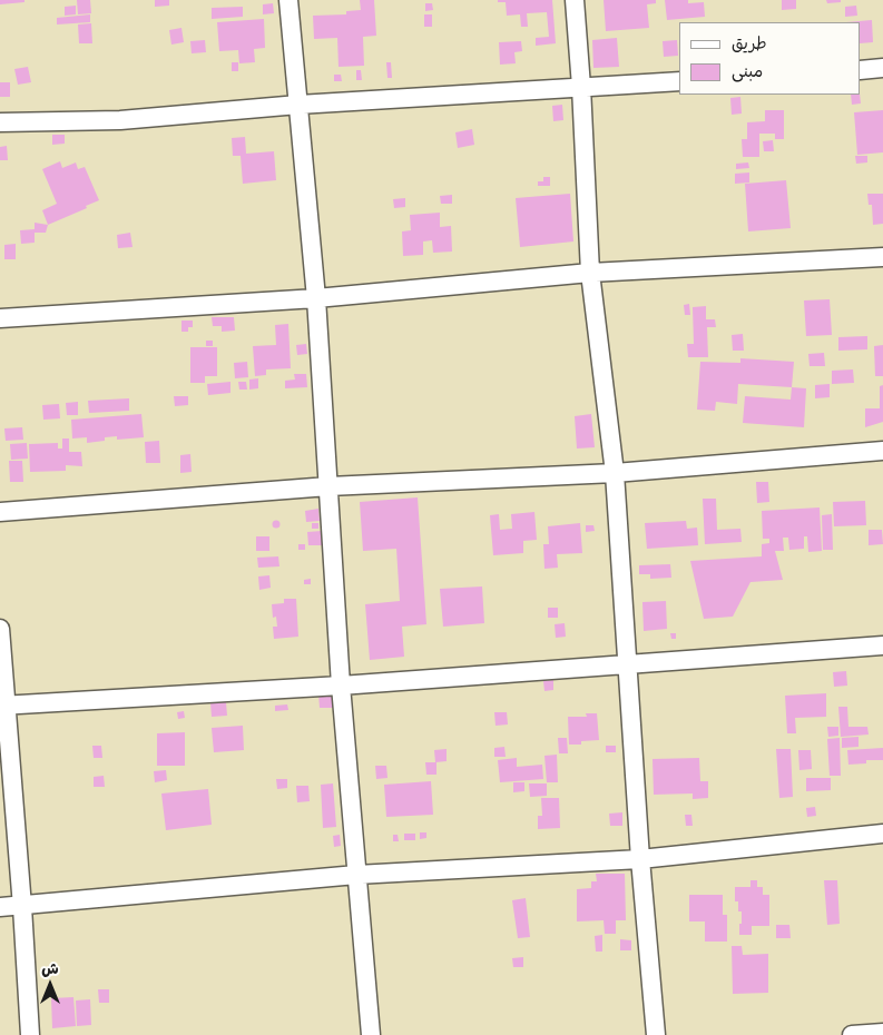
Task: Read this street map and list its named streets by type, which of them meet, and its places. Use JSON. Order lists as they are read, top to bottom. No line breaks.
{"legend":["طريق","مبنى"],"north":"top"}
